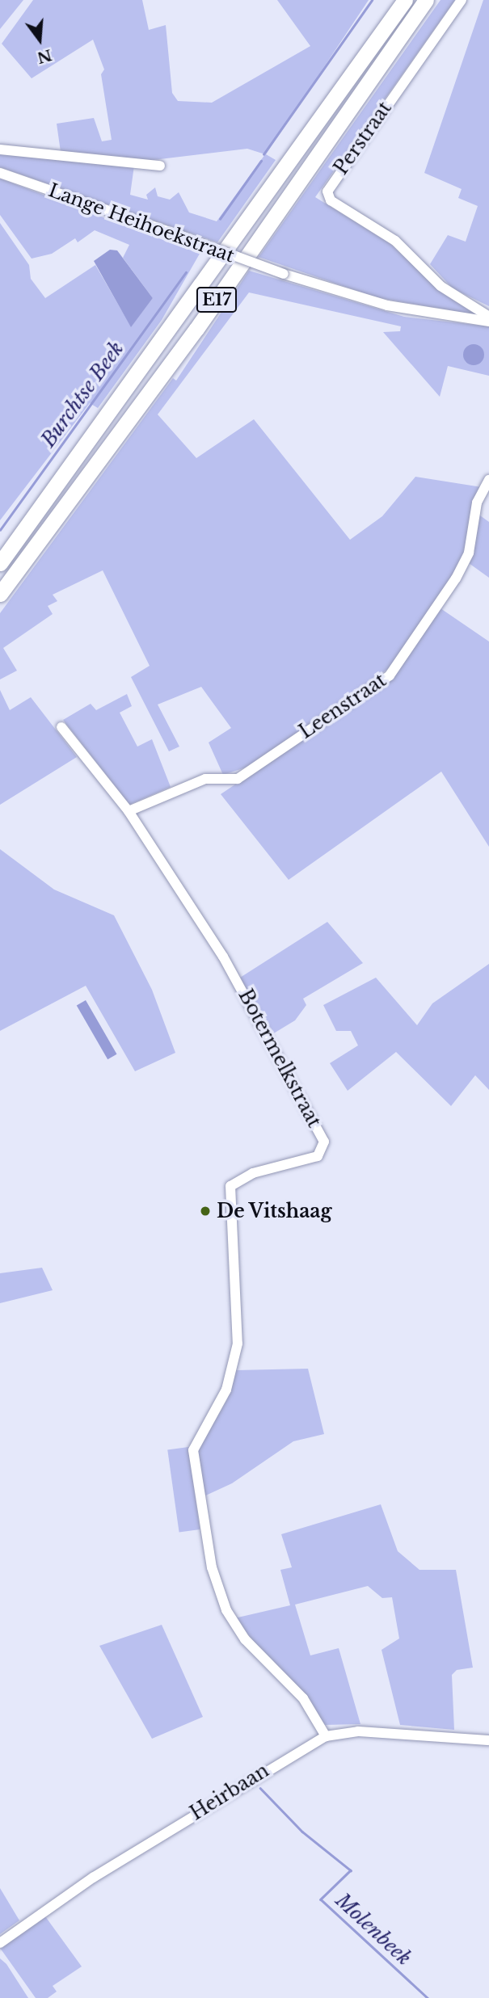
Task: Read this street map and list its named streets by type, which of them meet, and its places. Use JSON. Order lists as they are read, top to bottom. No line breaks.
{"streets":{"highway":["E17"],"street":["Perstraat","Lange Heihoekstraat","Leenstraat","Botermelkstraat","Heirbaan"]},"crossings":[["Leenstraat","Botermelkstraat"],["Botermelkstraat","Heirbaan"]],"water":["Burchtse Beek","Molenbeek"],"places":["De Vitshaag"],"north":"bottom"}
